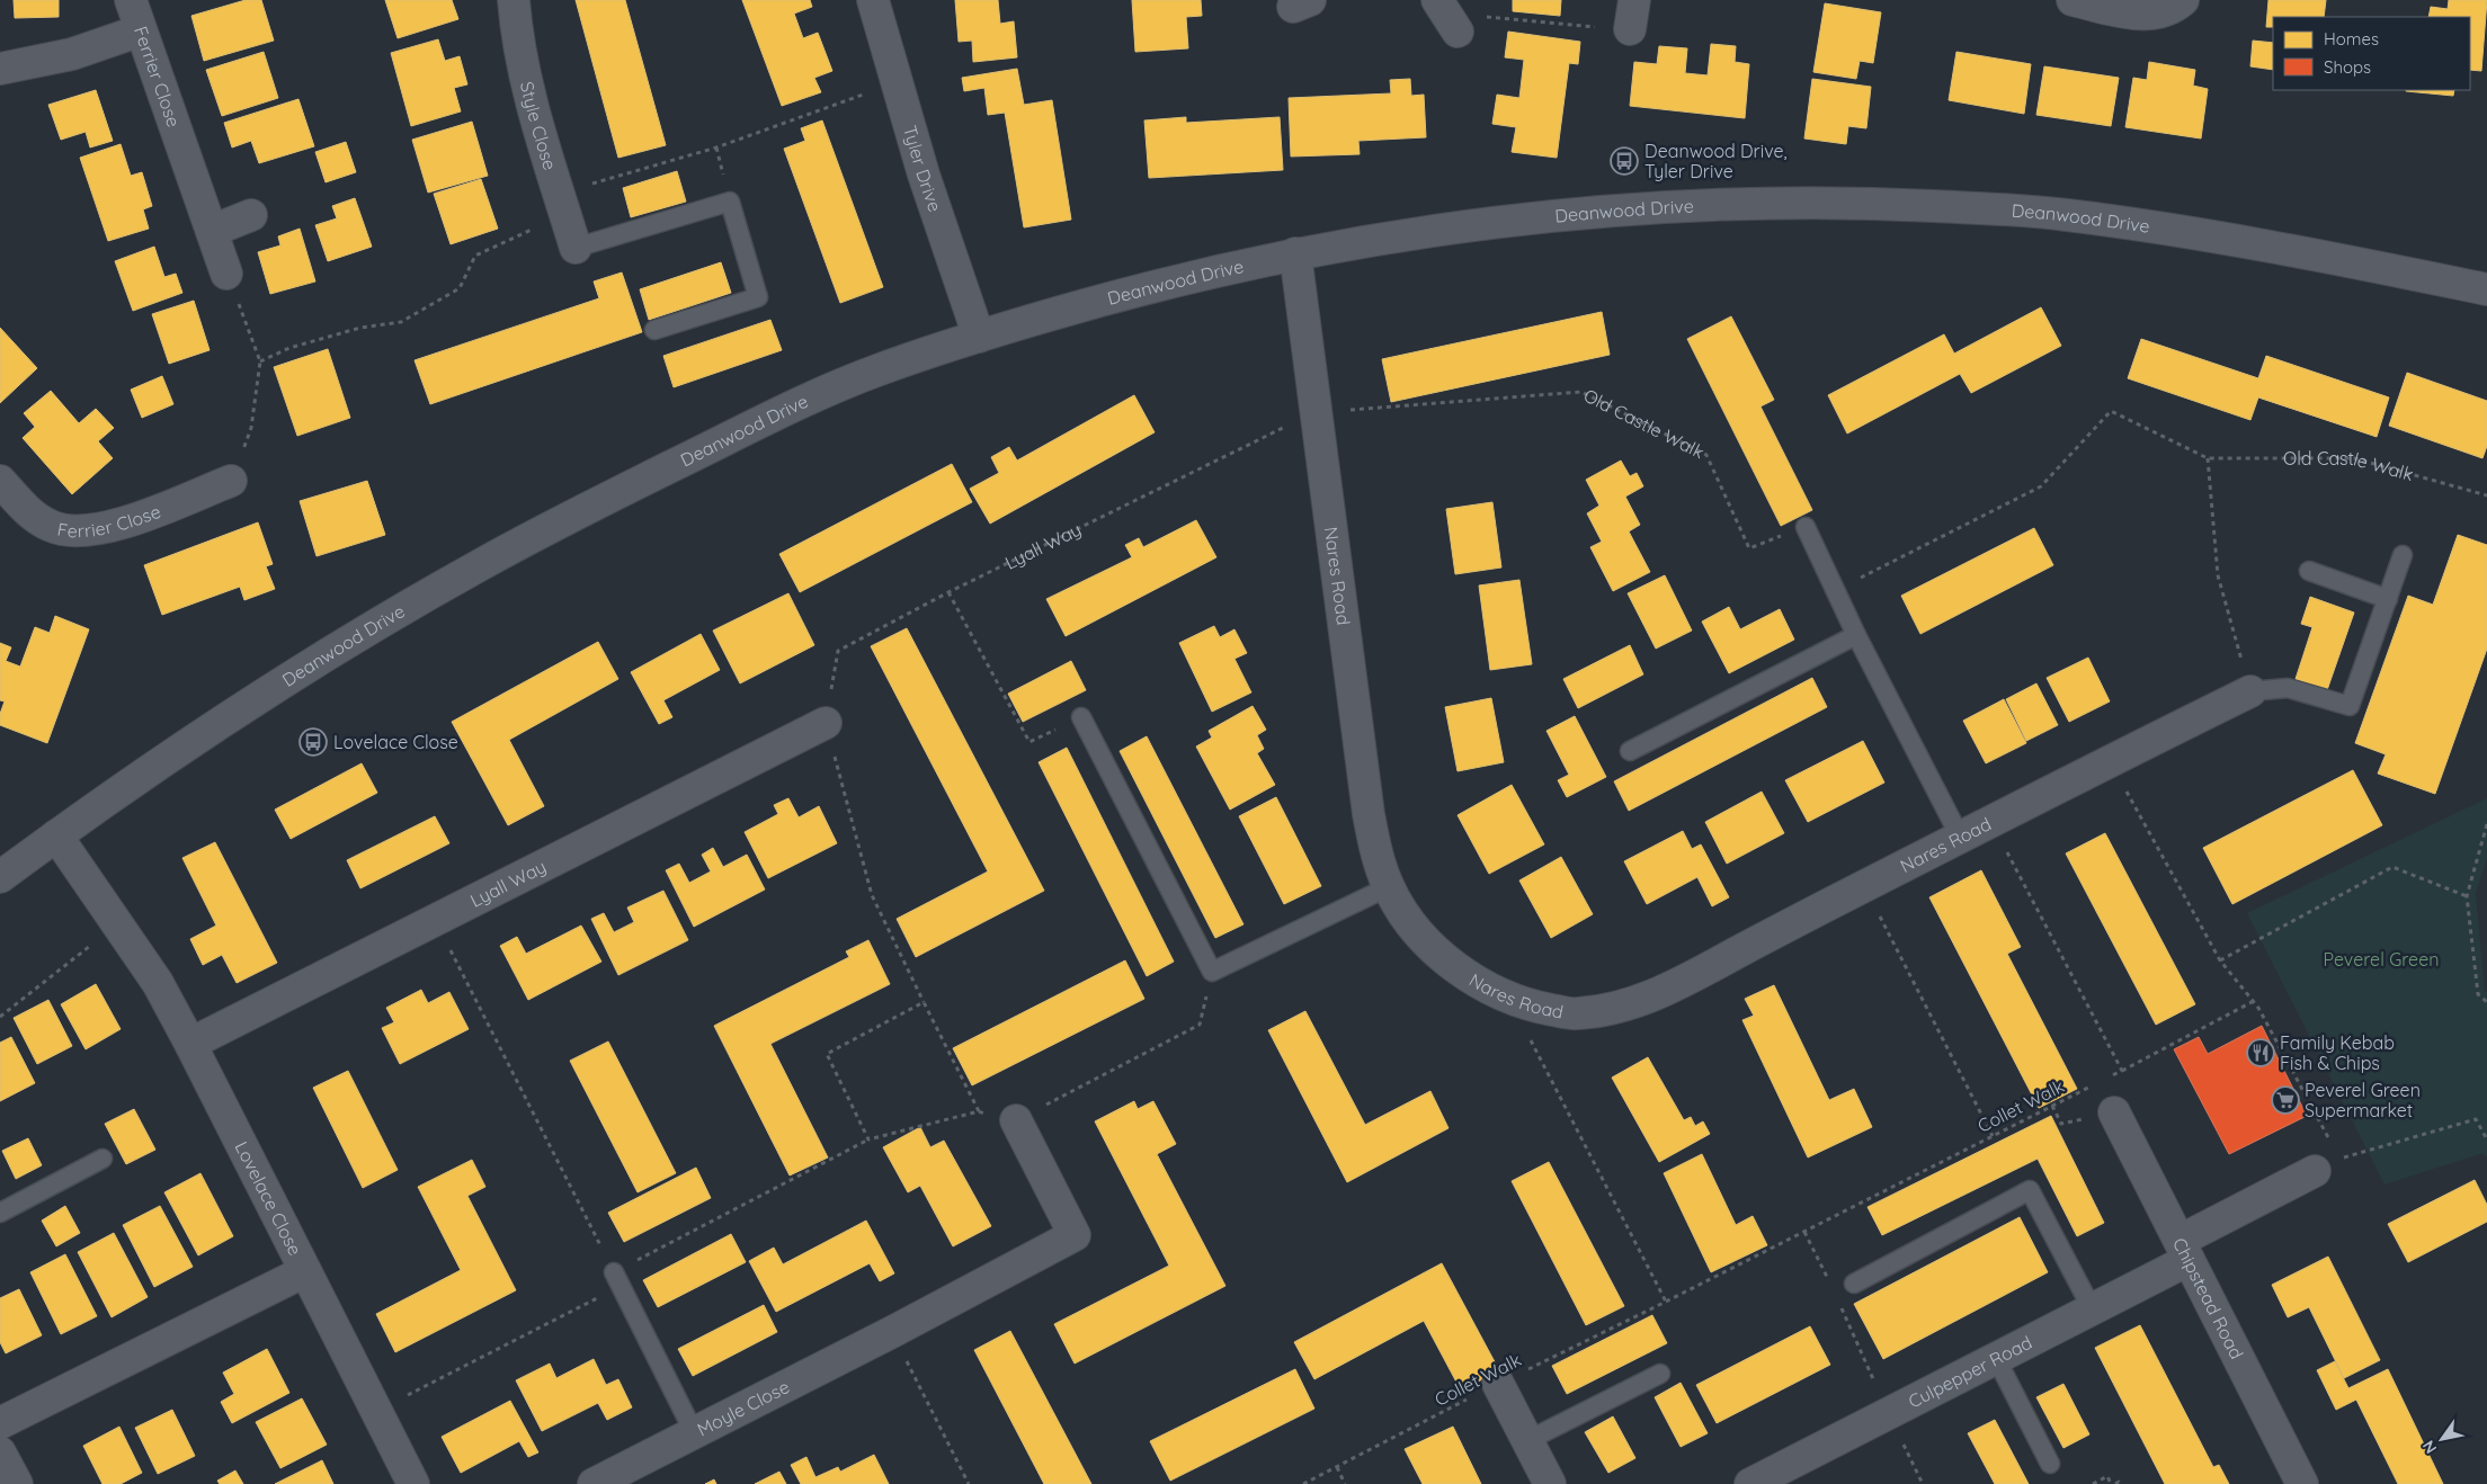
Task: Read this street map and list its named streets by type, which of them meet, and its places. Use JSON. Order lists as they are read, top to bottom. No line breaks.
{"streets":{"street":["Ferrier Close","Style Close","Tyler Drive","Deanwood Drive","Lyall Way","Nares Road","Lovelace Close","Chipstead Road","Culpepper Road","Moyle Close"],"path":["Old Castle Walk","Collet Walk"]},"crossings":[["Tyler Drive","Deanwood Drive"],["Deanwood Drive","Nares Road"],["Deanwood Drive","Lovelace Close"],["Old Castle Walk","Lyall Way"],["Old Castle Walk","Nares Road"],["Lyall Way","Nares Road"],["Lyall Way","Lovelace Close"],["Chipstead Road","Culpepper Road"]],"parks":["Peverel Green"],"places":{"bus stop":["Deanwood Drive, Tyler Drive","Lovelace Close"],"restaurant":["Family Kebab Fish & Chips"],"supermarket":["Peverel Green Supermarket"]},"legend":["Homes","Shops"],"north":"bottom left"}
